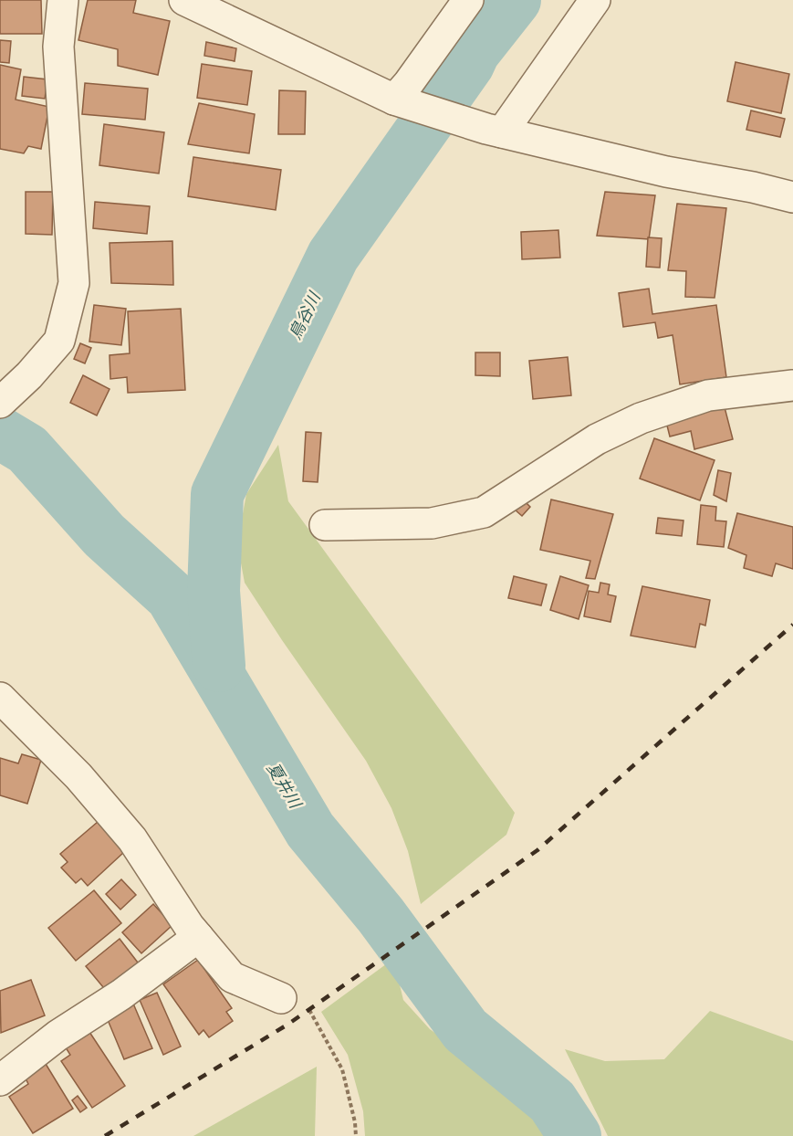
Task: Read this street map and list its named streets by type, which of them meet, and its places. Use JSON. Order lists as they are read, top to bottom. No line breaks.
{"water":["鳥谷川","夏井川"]}
